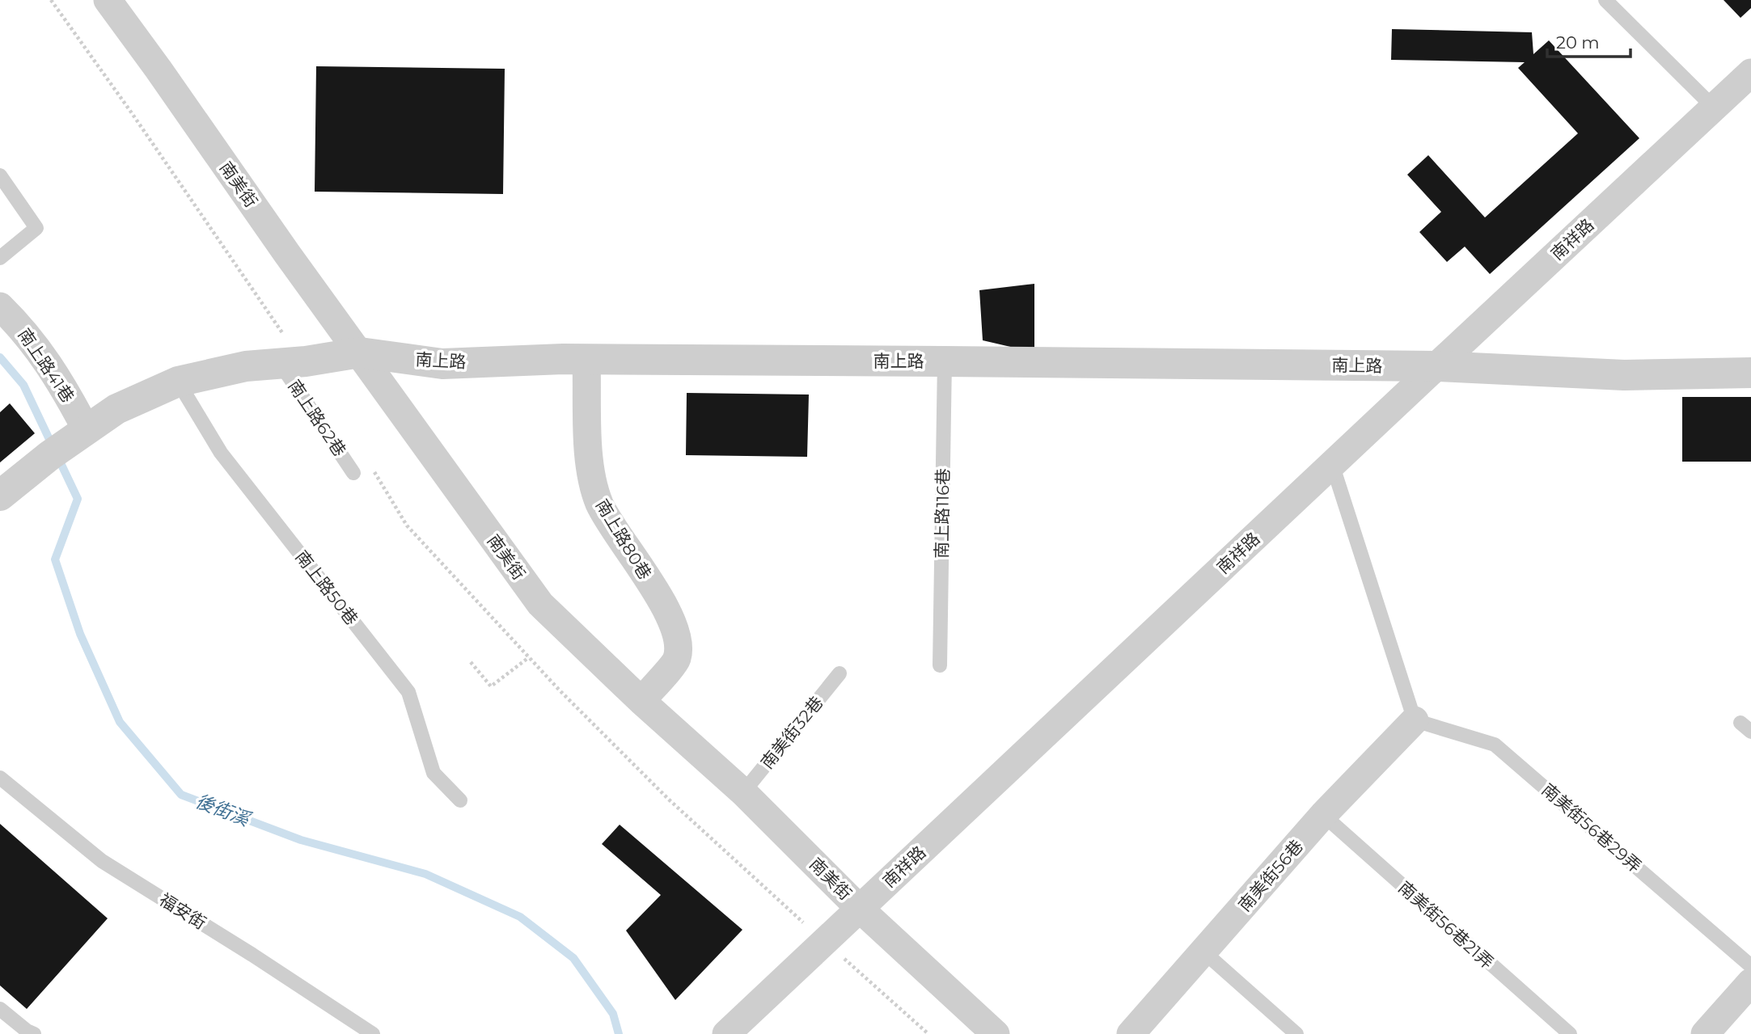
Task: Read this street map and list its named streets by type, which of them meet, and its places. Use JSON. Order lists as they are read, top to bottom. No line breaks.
{"streets":{"street":["南美街","南祥路","南上路","南上路41巷","南上路80巷","南美街56巷"],"lane":["南上路62巷","南上路116巷","南上路50巷","南美街32巷","南美街56巷29弄","福安街","南美街56巷21弄"]},"crossings":[["南美街","南祥路"],["南美街","南上路"],["南美街","南上路80巷"],["南美街","南美街32巷"],["南祥路","南上路"],["南上路","南上路41巷"],["南上路","南上路62巷"],["南上路","南上路116巷"],["南上路","南上路80巷"],["南上路","南上路50巷"],["南美街56巷29弄","南美街56巷"],["南美街56巷","南美街56巷21弄"]],"water":["後街溪"],"scale_bar":"20 m"}
